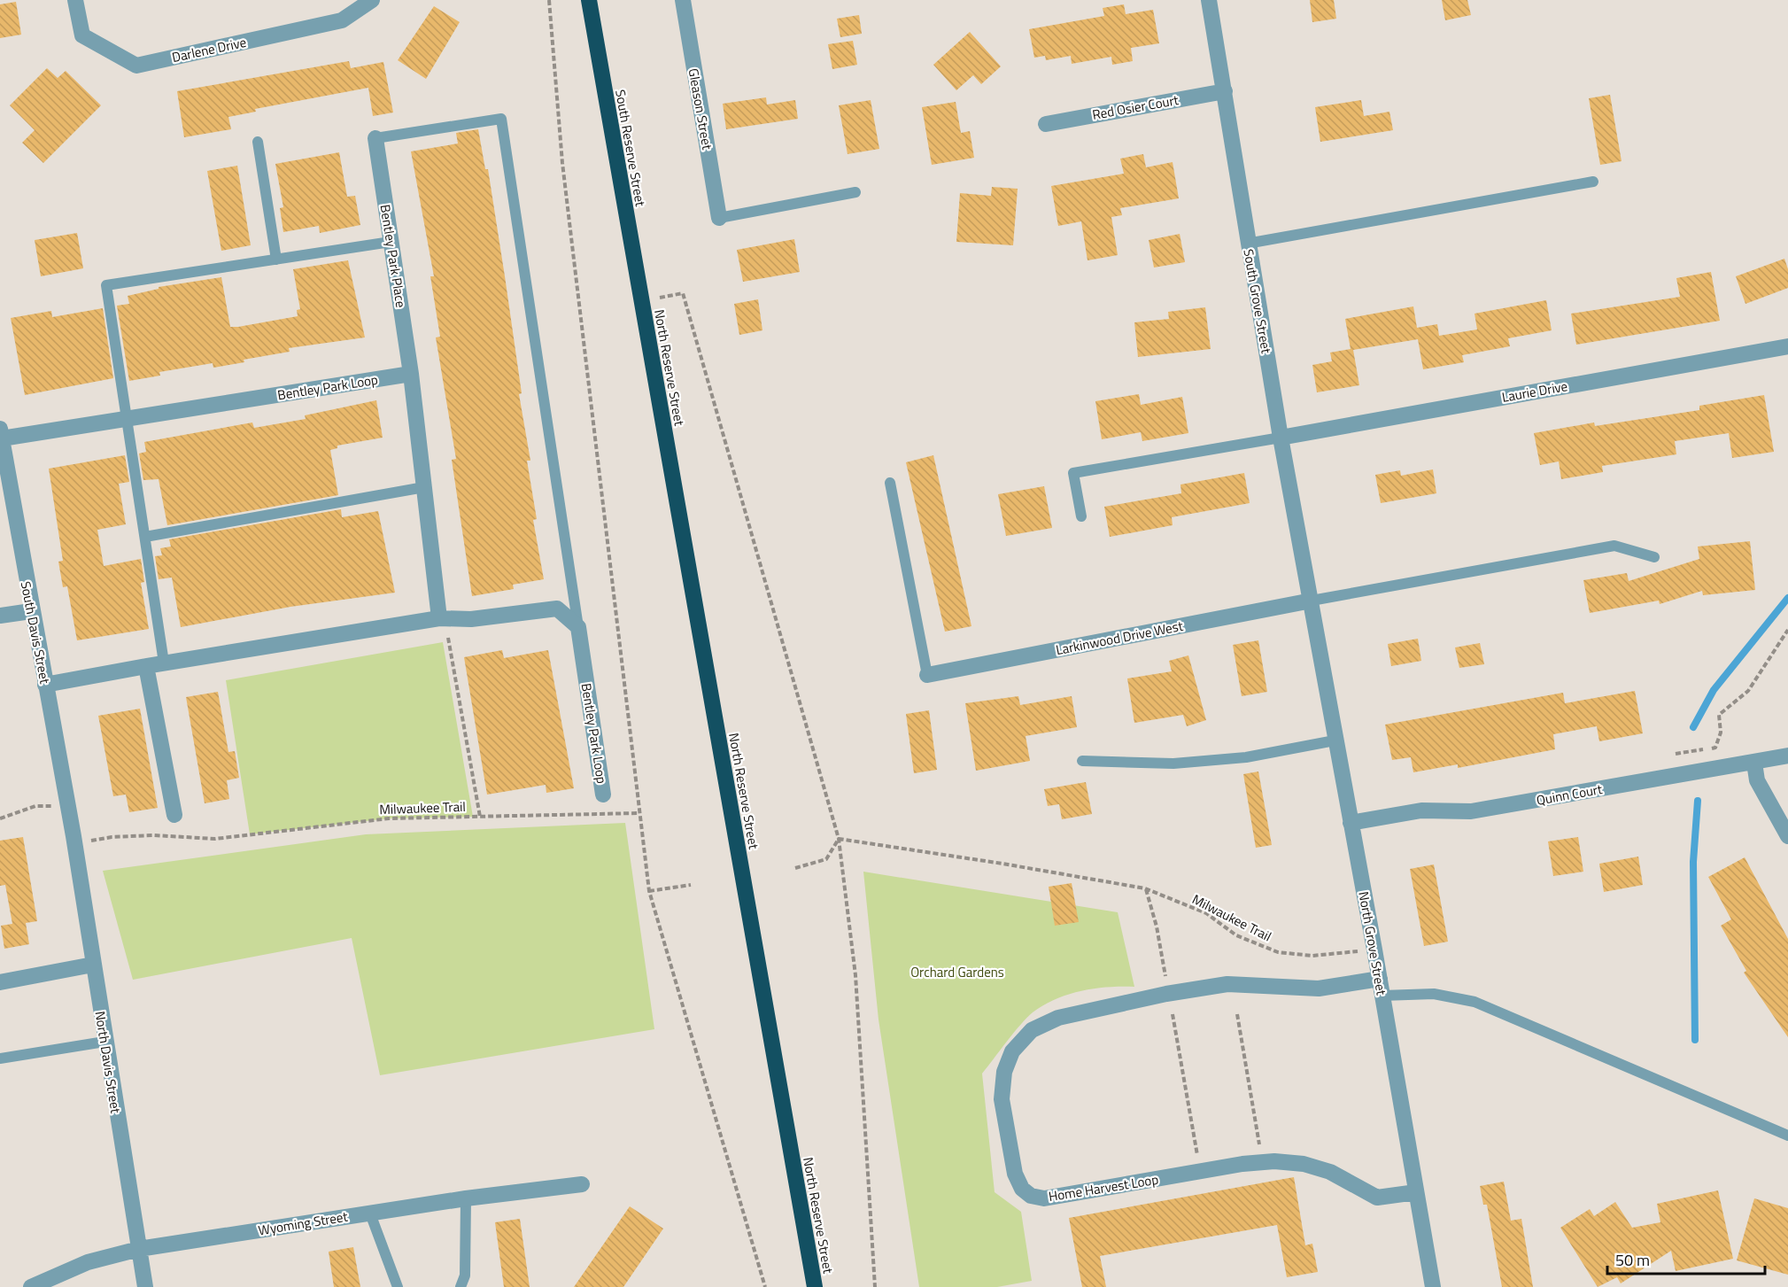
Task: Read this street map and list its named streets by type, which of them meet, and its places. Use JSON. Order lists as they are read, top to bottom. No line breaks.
{"streets":{"highway":["South Reserve Street","North Reserve Street"],"street":["Darlene Drive","Red Osier Court","Gleason Street","Bentley Park Place","South Grove Street","Bentley Park Loop","Laurie Drive","South Davis Street","Larkinwood Drive West","Quinn Court","North Grove Street","North Davis Street","Home Harvest Loop","Wyoming Street"],"path":["Milwaukee Trail"]},"crossings":[["Red Osier Court","South Grove Street"],["South Reserve Street","North Reserve Street"],["Bentley Park Place","Bentley Park Loop"],["South Grove Street","Laurie Drive"],["South Grove Street","Larkinwood Drive West"],["South Grove Street","North Grove Street"],["Bentley Park Loop","South Davis Street"],["South Davis Street","Milwaukee Trail"],["South Davis Street","North Davis Street"],["Larkinwood Drive West","North Grove Street"],["Quinn Court","North Grove Street"],["Milwaukee Trail","North Grove Street"],["Milwaukee Trail","North Davis Street"],["North Grove Street","Home Harvest Loop"],["North Davis Street","Wyoming Street"]],"parks":["Orchard Gardens"],"scale_bar":"50 m"}
